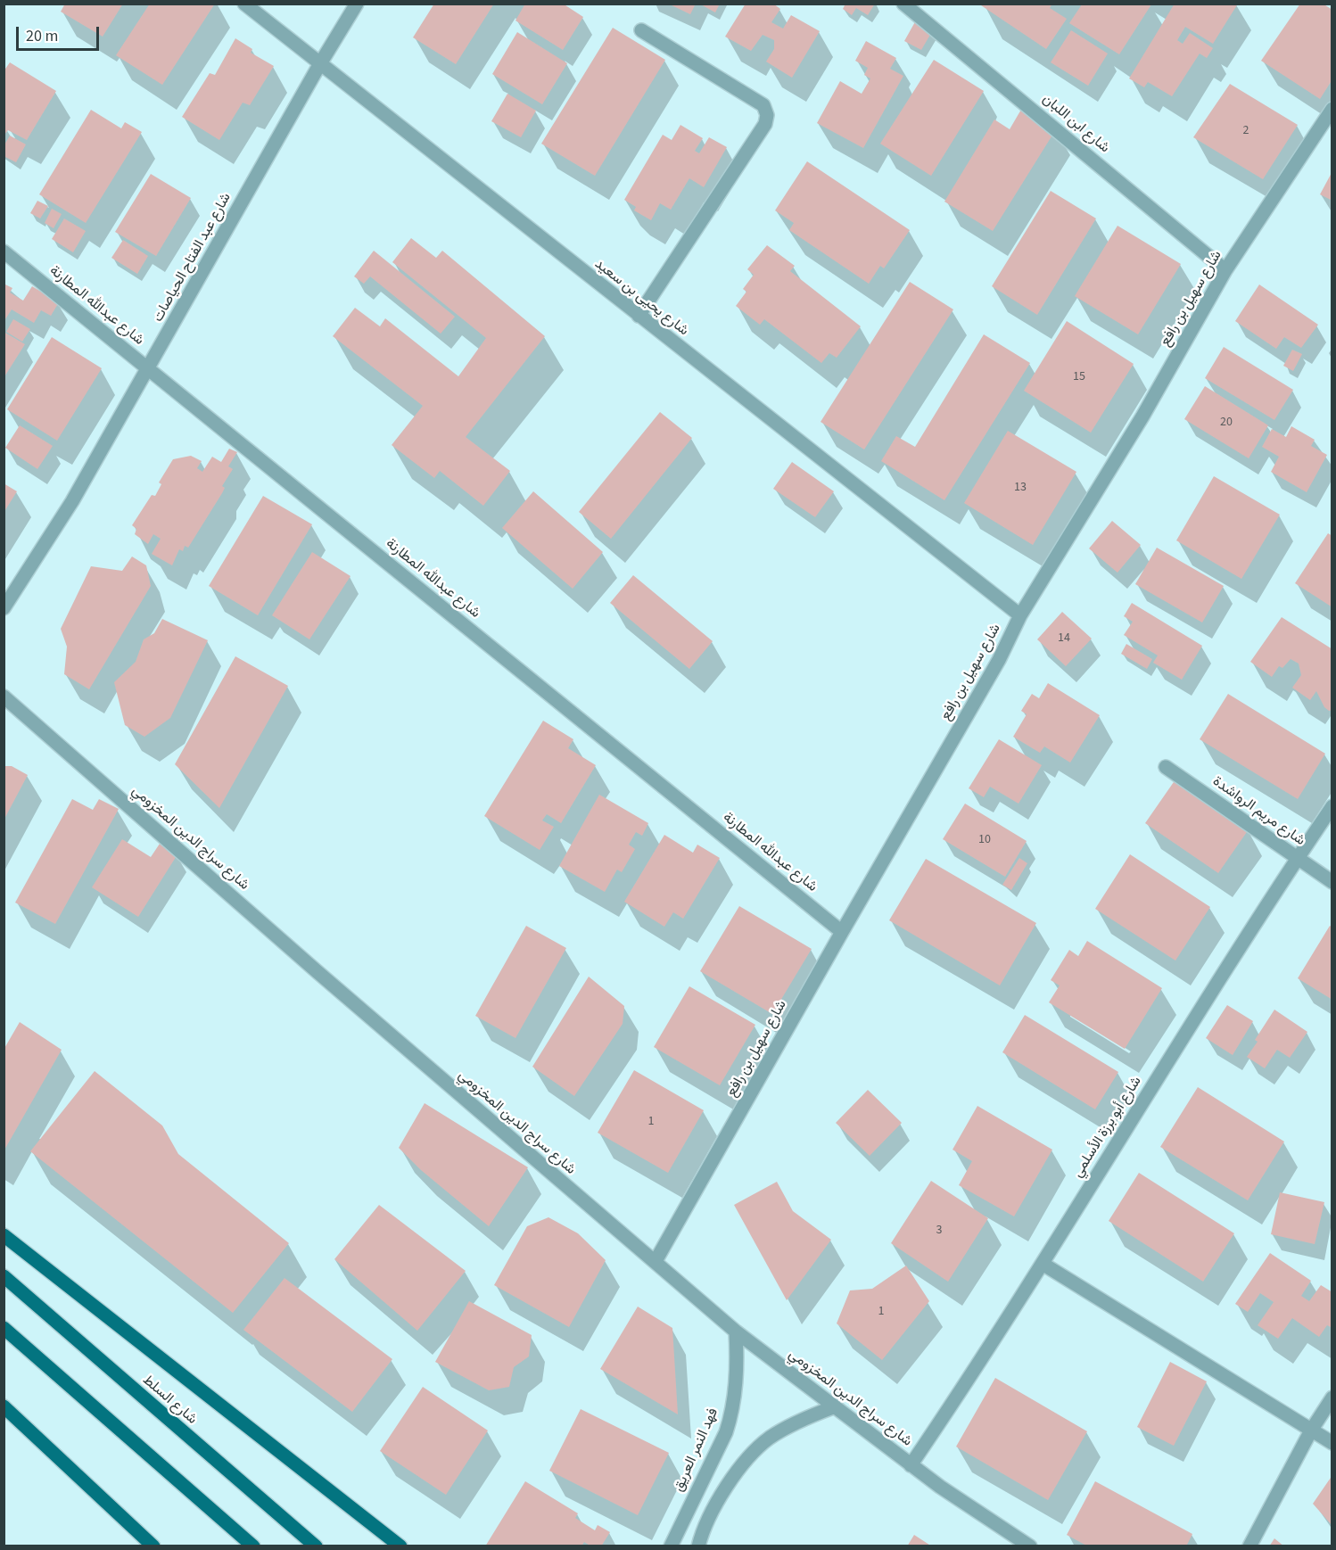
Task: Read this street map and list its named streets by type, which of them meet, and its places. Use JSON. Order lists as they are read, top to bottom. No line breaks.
{"streets":{"main road":["شارع السلط"],"street":["شارع ابن اللبان","شارع عبد الفتاح الحياصات","شارع يحيى بن سعيد","شارع سهيل بن رافع","شارع عبدالله المطارنة","شارع مريم الرواشدة","شارع سراج الدين المخزومي","شارع أبو برزة الأسلمي","فهد النمر العريق"]},"crossings":[["شارع ابن اللبان","شارع سهيل بن رافع"],["شارع عبد الفتاح الحياصات","شارع يحيى بن سعيد"],["شارع عبد الفتاح الحياصات","شارع عبدالله المطارنة"],["شارع يحيى بن سعيد","شارع سهيل بن رافع"],["شارع سهيل بن رافع","شارع عبدالله المطارنة"],["شارع سهيل بن رافع","شارع سراج الدين المخزومي"],["شارع مريم الرواشدة","شارع أبو برزة الأسلمي"],["شارع سراج الدين المخزومي","شارع أبو برزة الأسلمي"],["شارع سراج الدين المخزومي","فهد النمر العريق"]],"house_numbers":["2","15","20","13","14","10","1","3","1"],"scale_bar":"20 m"}
